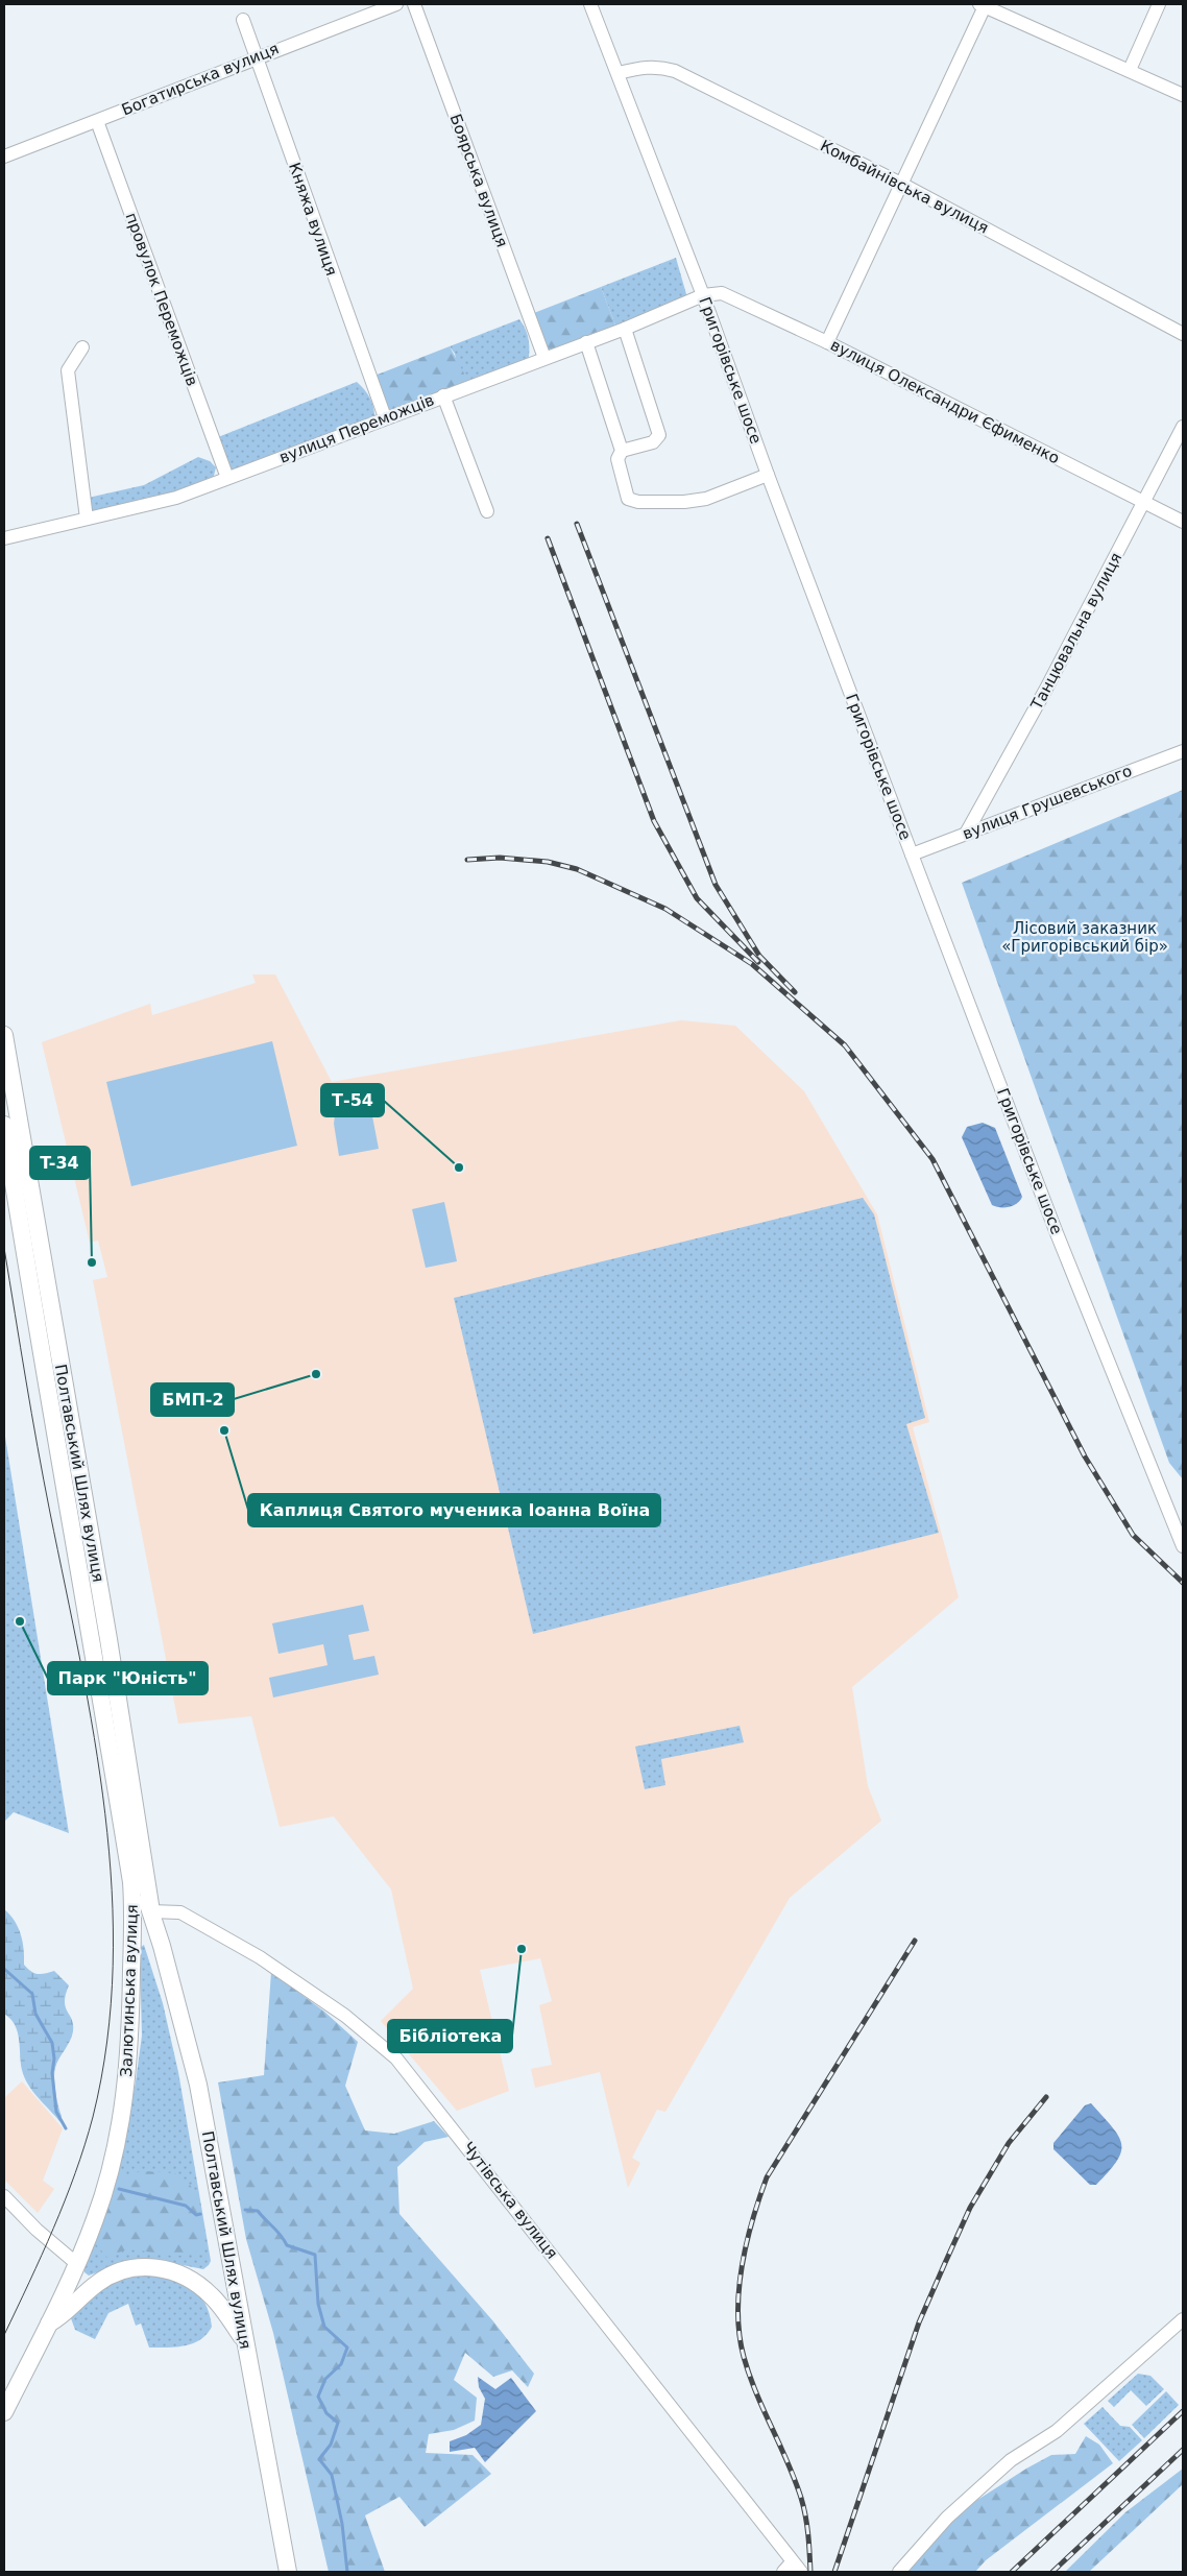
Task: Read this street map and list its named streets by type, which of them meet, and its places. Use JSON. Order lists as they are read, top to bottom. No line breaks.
{"streets":{"main road":["Полтавський Шлях вулиця","Залютинська вулиця"],"street":["Богатирська вулиця","Боярська вулиця","Комбайнівська вулиця","Княжа вулиця","провулок Переможців","Григорівське шосе","вулиця Олександри Єфименко","вулиця Переможців","Танцювальна вулиця","вулиця Грушевського","Чутівська вулиця"]},"crossings":[["Богатирська вулиця","Княжа вулиця"],["Богатирська вулиця","провулок Переможців"],["Боярська вулиця","вулиця Переможців"],["Комбайнівська вулиця","Григорівське шосе"],["Княжа вулиця","вулиця Переможців"],["провулок Переможців","вулиця Переможців"],["Григорівське шосе","вулиця Олександри Єфименко"],["Григорівське шосе","вулиця Переможців"],["Григорівське шосе","вулиця Грушевського"],["вулиця Олександри Єфименко","вулиця Переможців"],["вулиця Олександри Єфименко","Танцювальна вулиця"],["Танцювальна вулиця","вулиця Грушевського"],["Полтавський Шлях вулиця","Залютинська вулиця"],["Полтавський Шлях вулиця","Чутівська вулиця"]],"parks":["Лісовий заказник «Григорівський бір»"],"places":["Т-54","T-34","БМП-2","Каплиця Святого мученика Іоанна Воїна","Парк \"Юність\"","Бібліотека"]}
